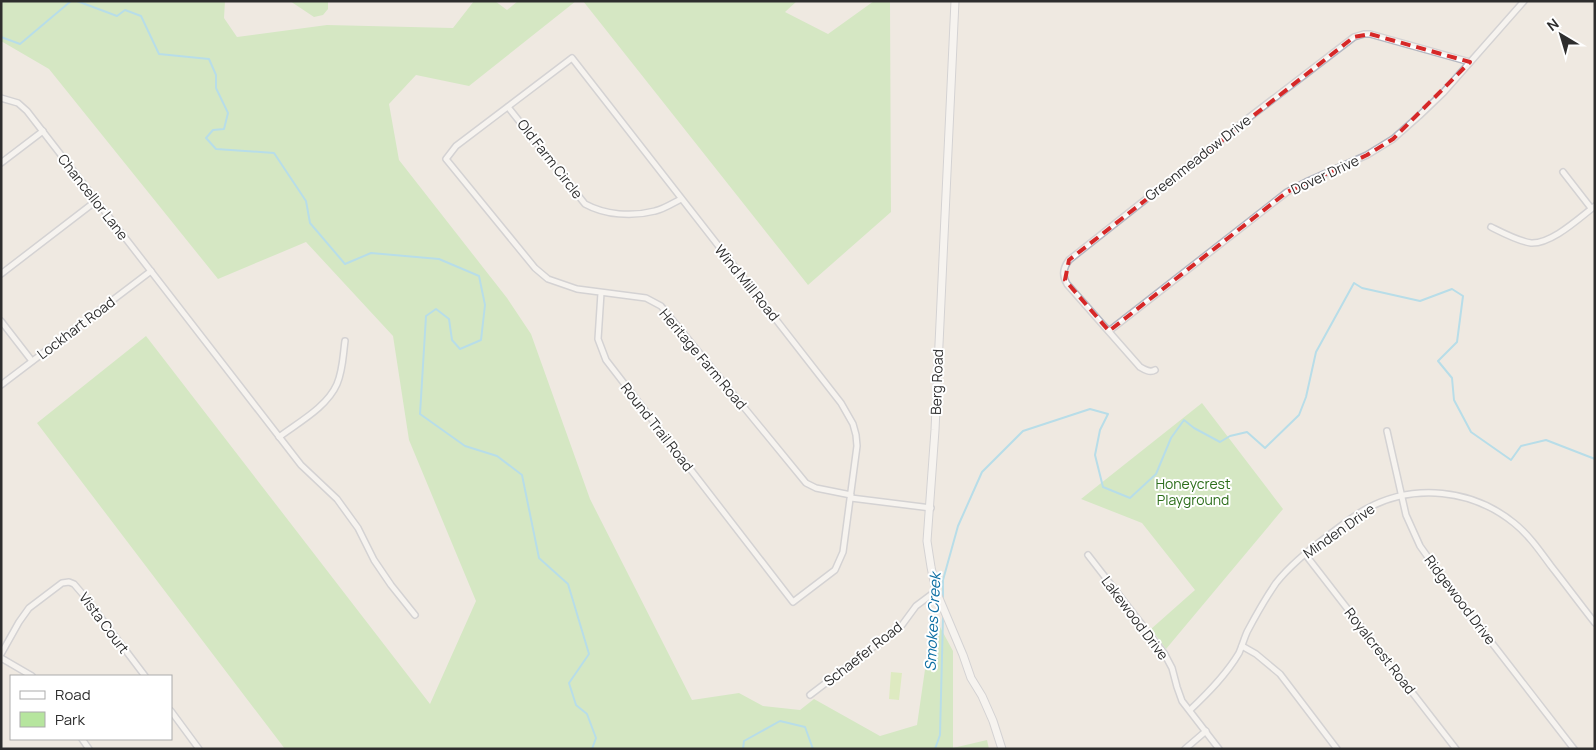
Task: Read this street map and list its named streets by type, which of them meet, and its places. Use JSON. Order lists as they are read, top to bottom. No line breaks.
{"streets":{"street":["Greenmeadow Drive","Old Farm Circle","Dover Drive","Chancellor Lane","Wind Mill Road","Lockhart Road","Heritage Farm Road","Berg Road","Round Trail Road","Minden Drive","Ridgewood Drive","Lakewood Drive","Vista Court","Royalcrest Road","Schaefer Road"]},"crossings":[["Greenmeadow Drive","Dover Drive"],["Old Farm Circle","Wind Mill Road"],["Old Farm Circle","Heritage Farm Road"],["Chancellor Lane","Lockhart Road"],["Wind Mill Road","Heritage Farm Road"],["Wind Mill Road","Round Trail Road"],["Heritage Farm Road","Berg Road"],["Heritage Farm Road","Round Trail Road"],["Berg Road","Schaefer Road"],["Minden Drive","Ridgewood Drive"],["Minden Drive","Lakewood Drive"],["Minden Drive","Royalcrest Road"]],"water":["Smokes Creek"],"parks":["Honeycrest Playground"],"legend":["Road","Park"],"north":"top left"}
